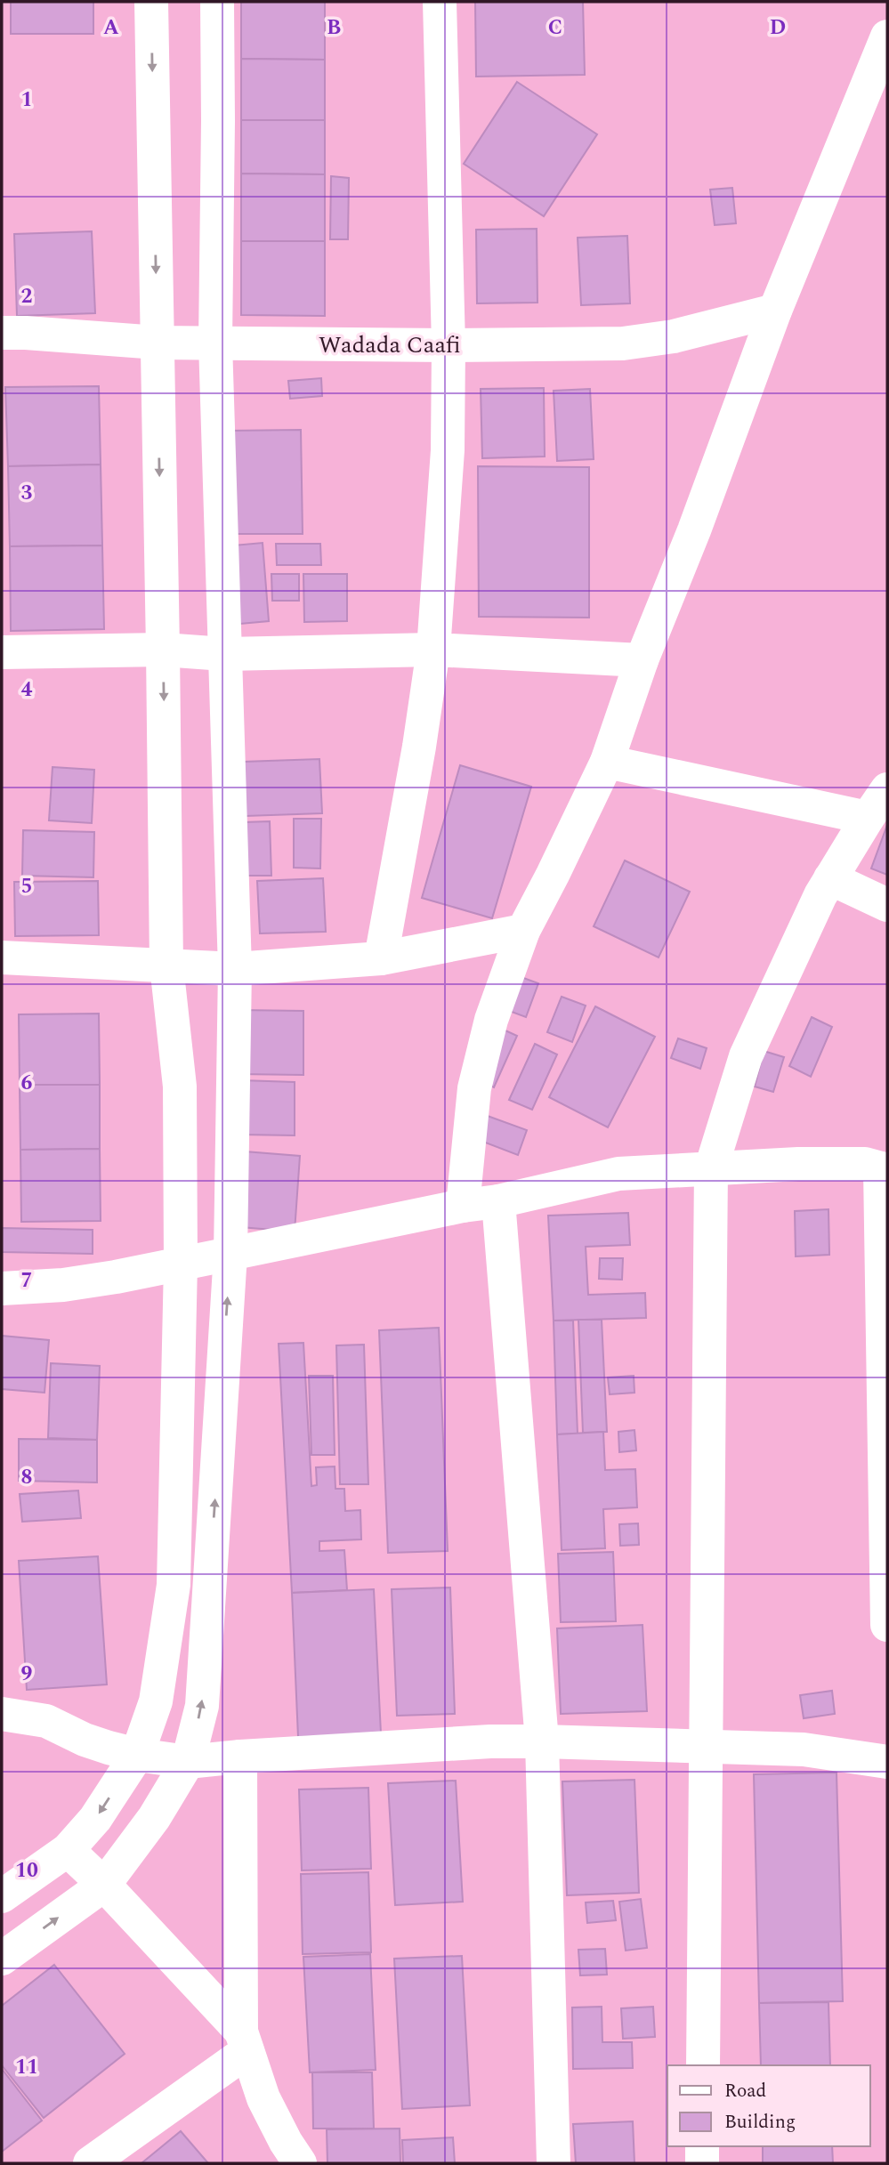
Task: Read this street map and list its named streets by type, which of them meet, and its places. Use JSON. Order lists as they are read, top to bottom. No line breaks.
{"streets":{"street":["Wadada Caafi"]},"legend":["Road","Building"],"grid":{"columns":["A","B","C","D"],"rows":["1","2","3","4","5","6","7","8","9","10","11"]}}
